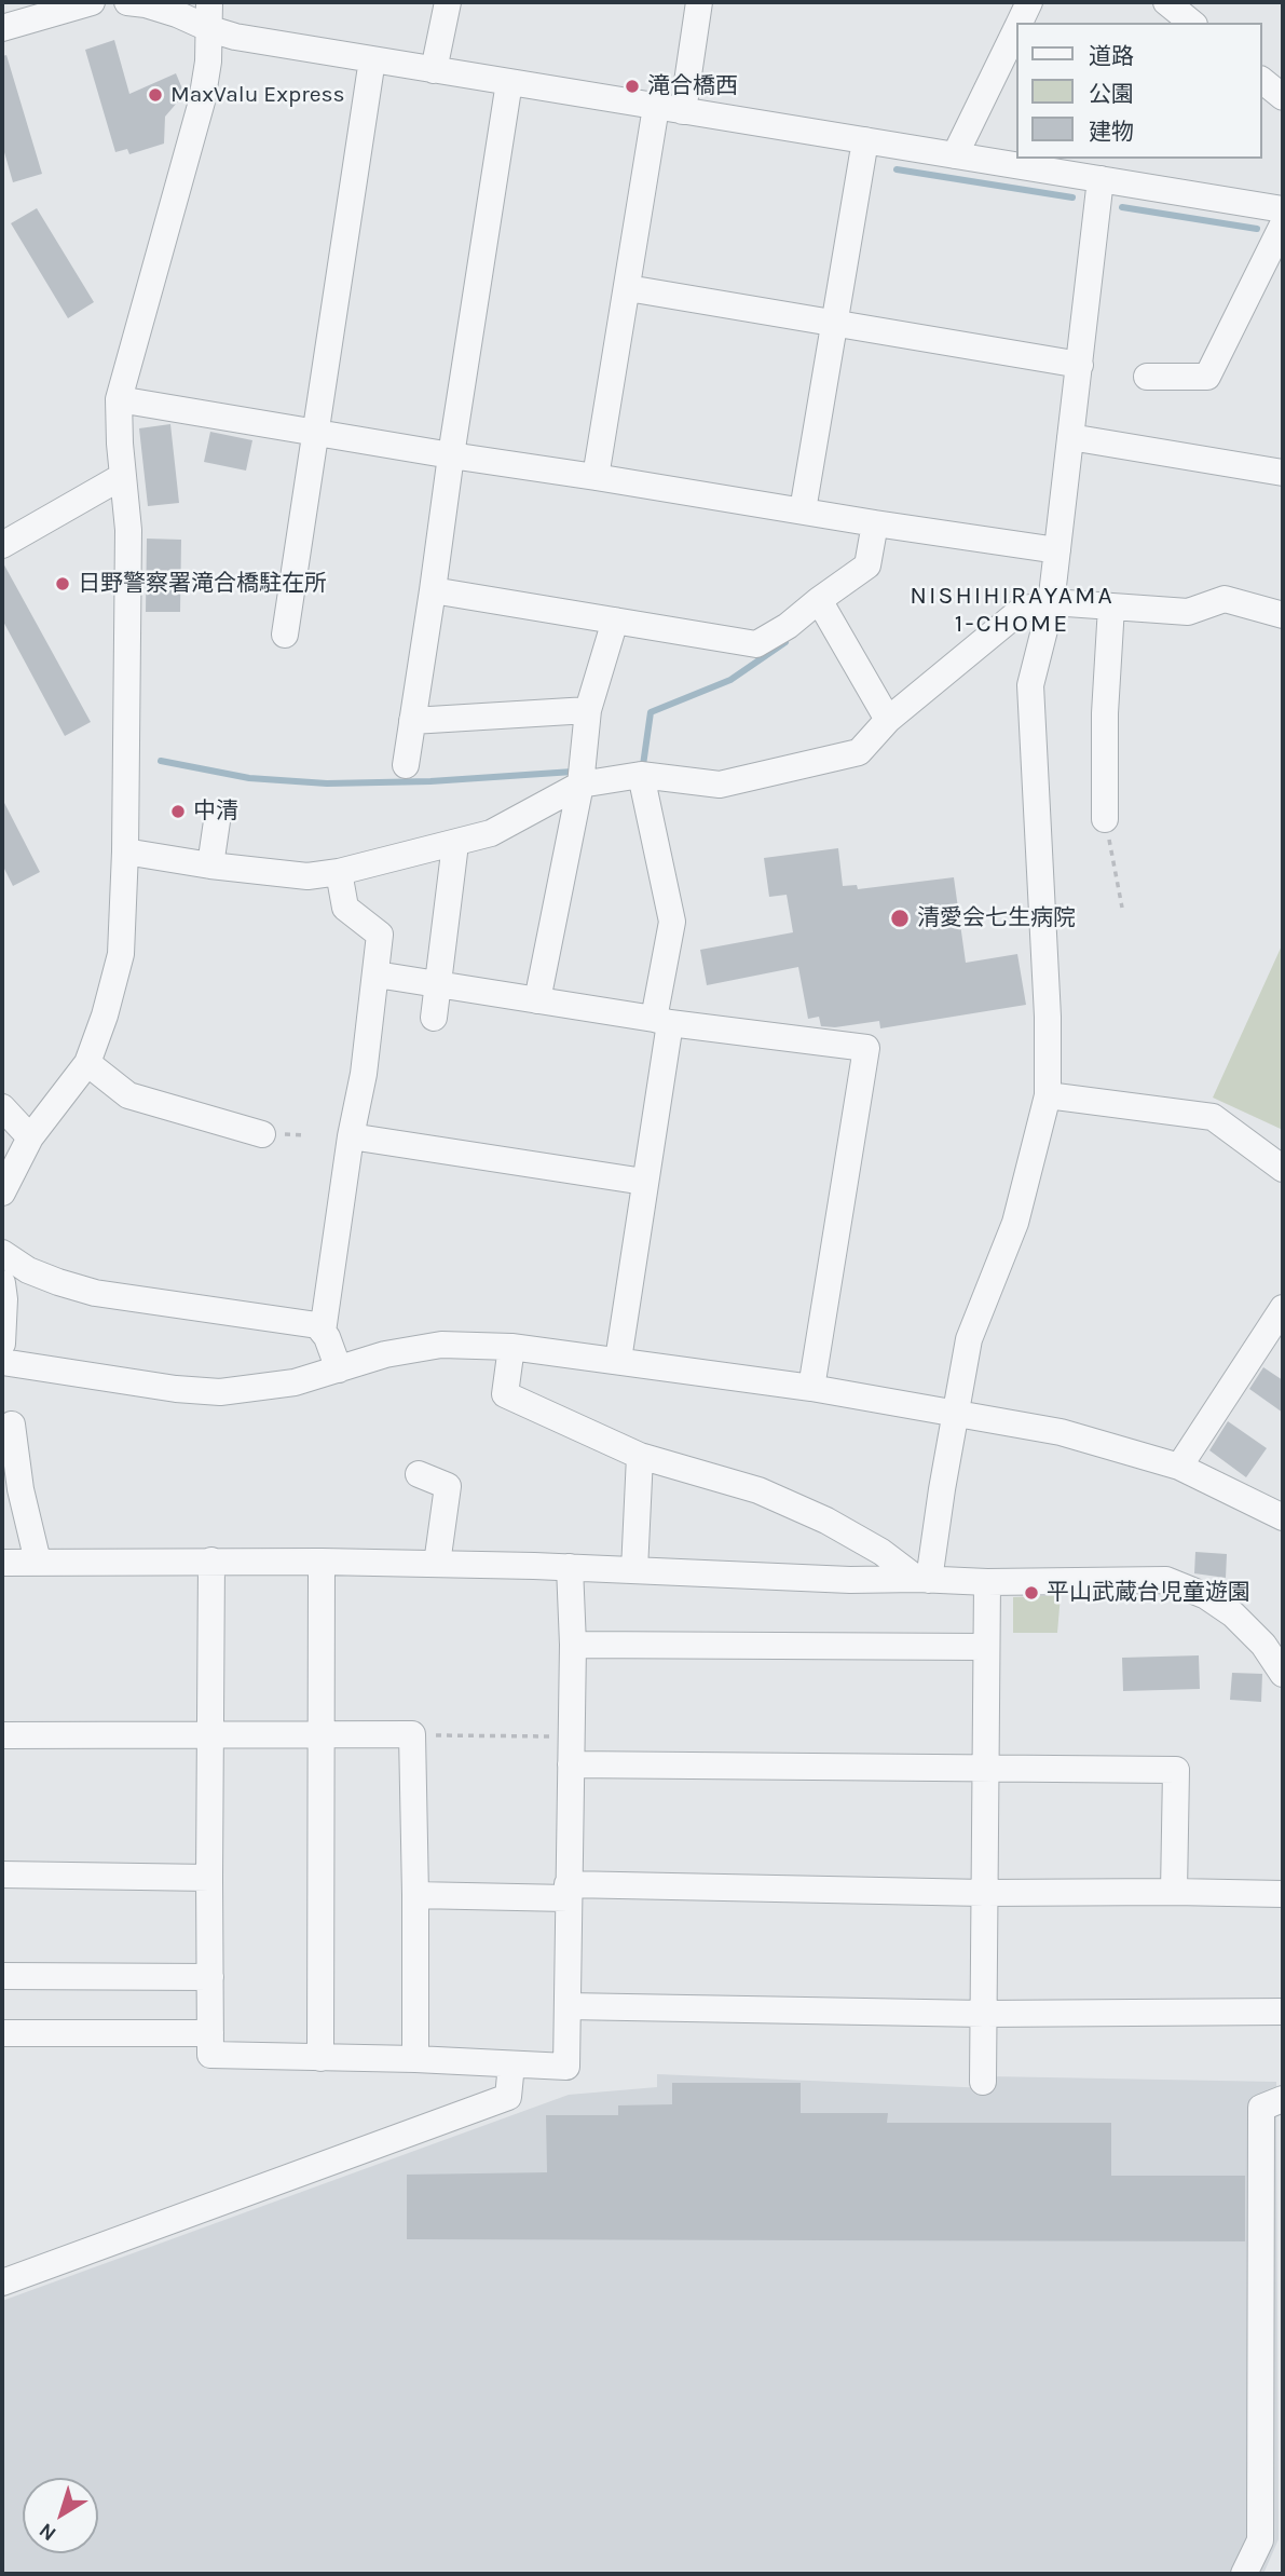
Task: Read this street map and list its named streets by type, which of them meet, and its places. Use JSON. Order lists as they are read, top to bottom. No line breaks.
{"districts":["NISHIHIRAYAMA 1-CHOME"],"places":["滝合橋西","MaxValu Express","日野警察署滝合橋駐在所","中清","清愛会七生病院","平山武蔵台児童遊園"],"legend":["道路","公園","建物"],"north":"bottom left"}
